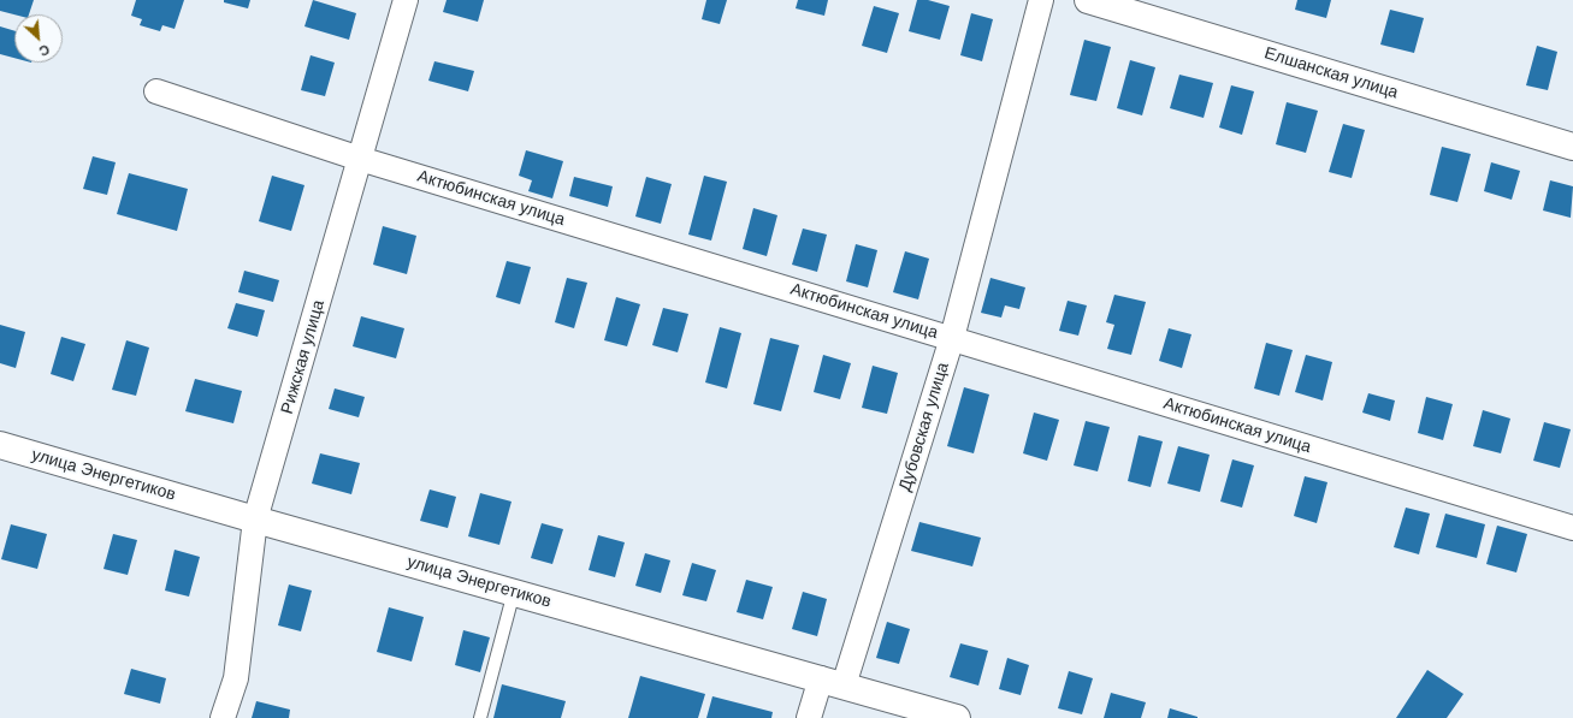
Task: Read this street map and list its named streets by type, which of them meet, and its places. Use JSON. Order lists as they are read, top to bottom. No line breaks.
{"streets":{"main road":["Елшанская улица","улица Энергетиков"],"street":["Актюбинская улица","Рижская улица","Дубовская улица"]},"crossings":[["Актюбинская улица","Рижская улица"],["Актюбинская улица","Дубовская улица"],["Рижская улица","улица Энергетиков"],["Дубовская улица","улица Энергетиков"]],"north":"bottom right"}
